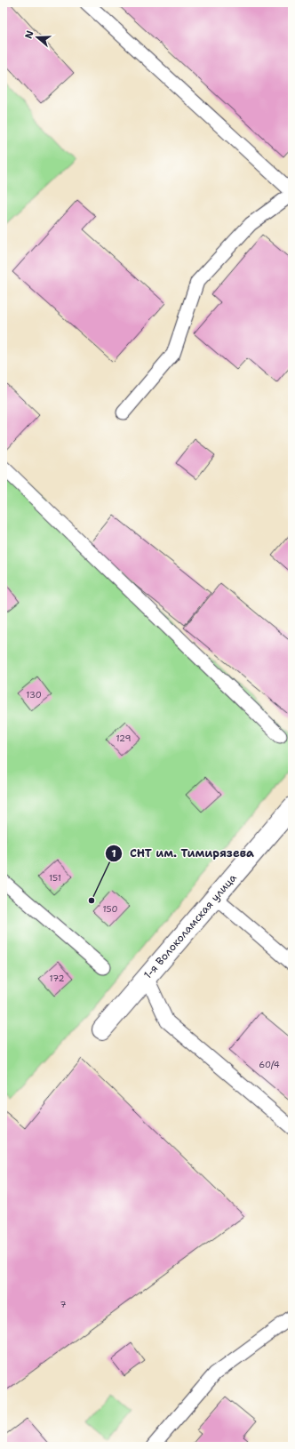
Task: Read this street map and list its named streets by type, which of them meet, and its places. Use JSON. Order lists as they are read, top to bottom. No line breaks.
{"streets":{"street":["1-я Волоколамская улица"]},"places":["СНТ им. Тимирязева"],"house_numbers":["130","129","151","150","172","60/4","7"],"north":"left"}
